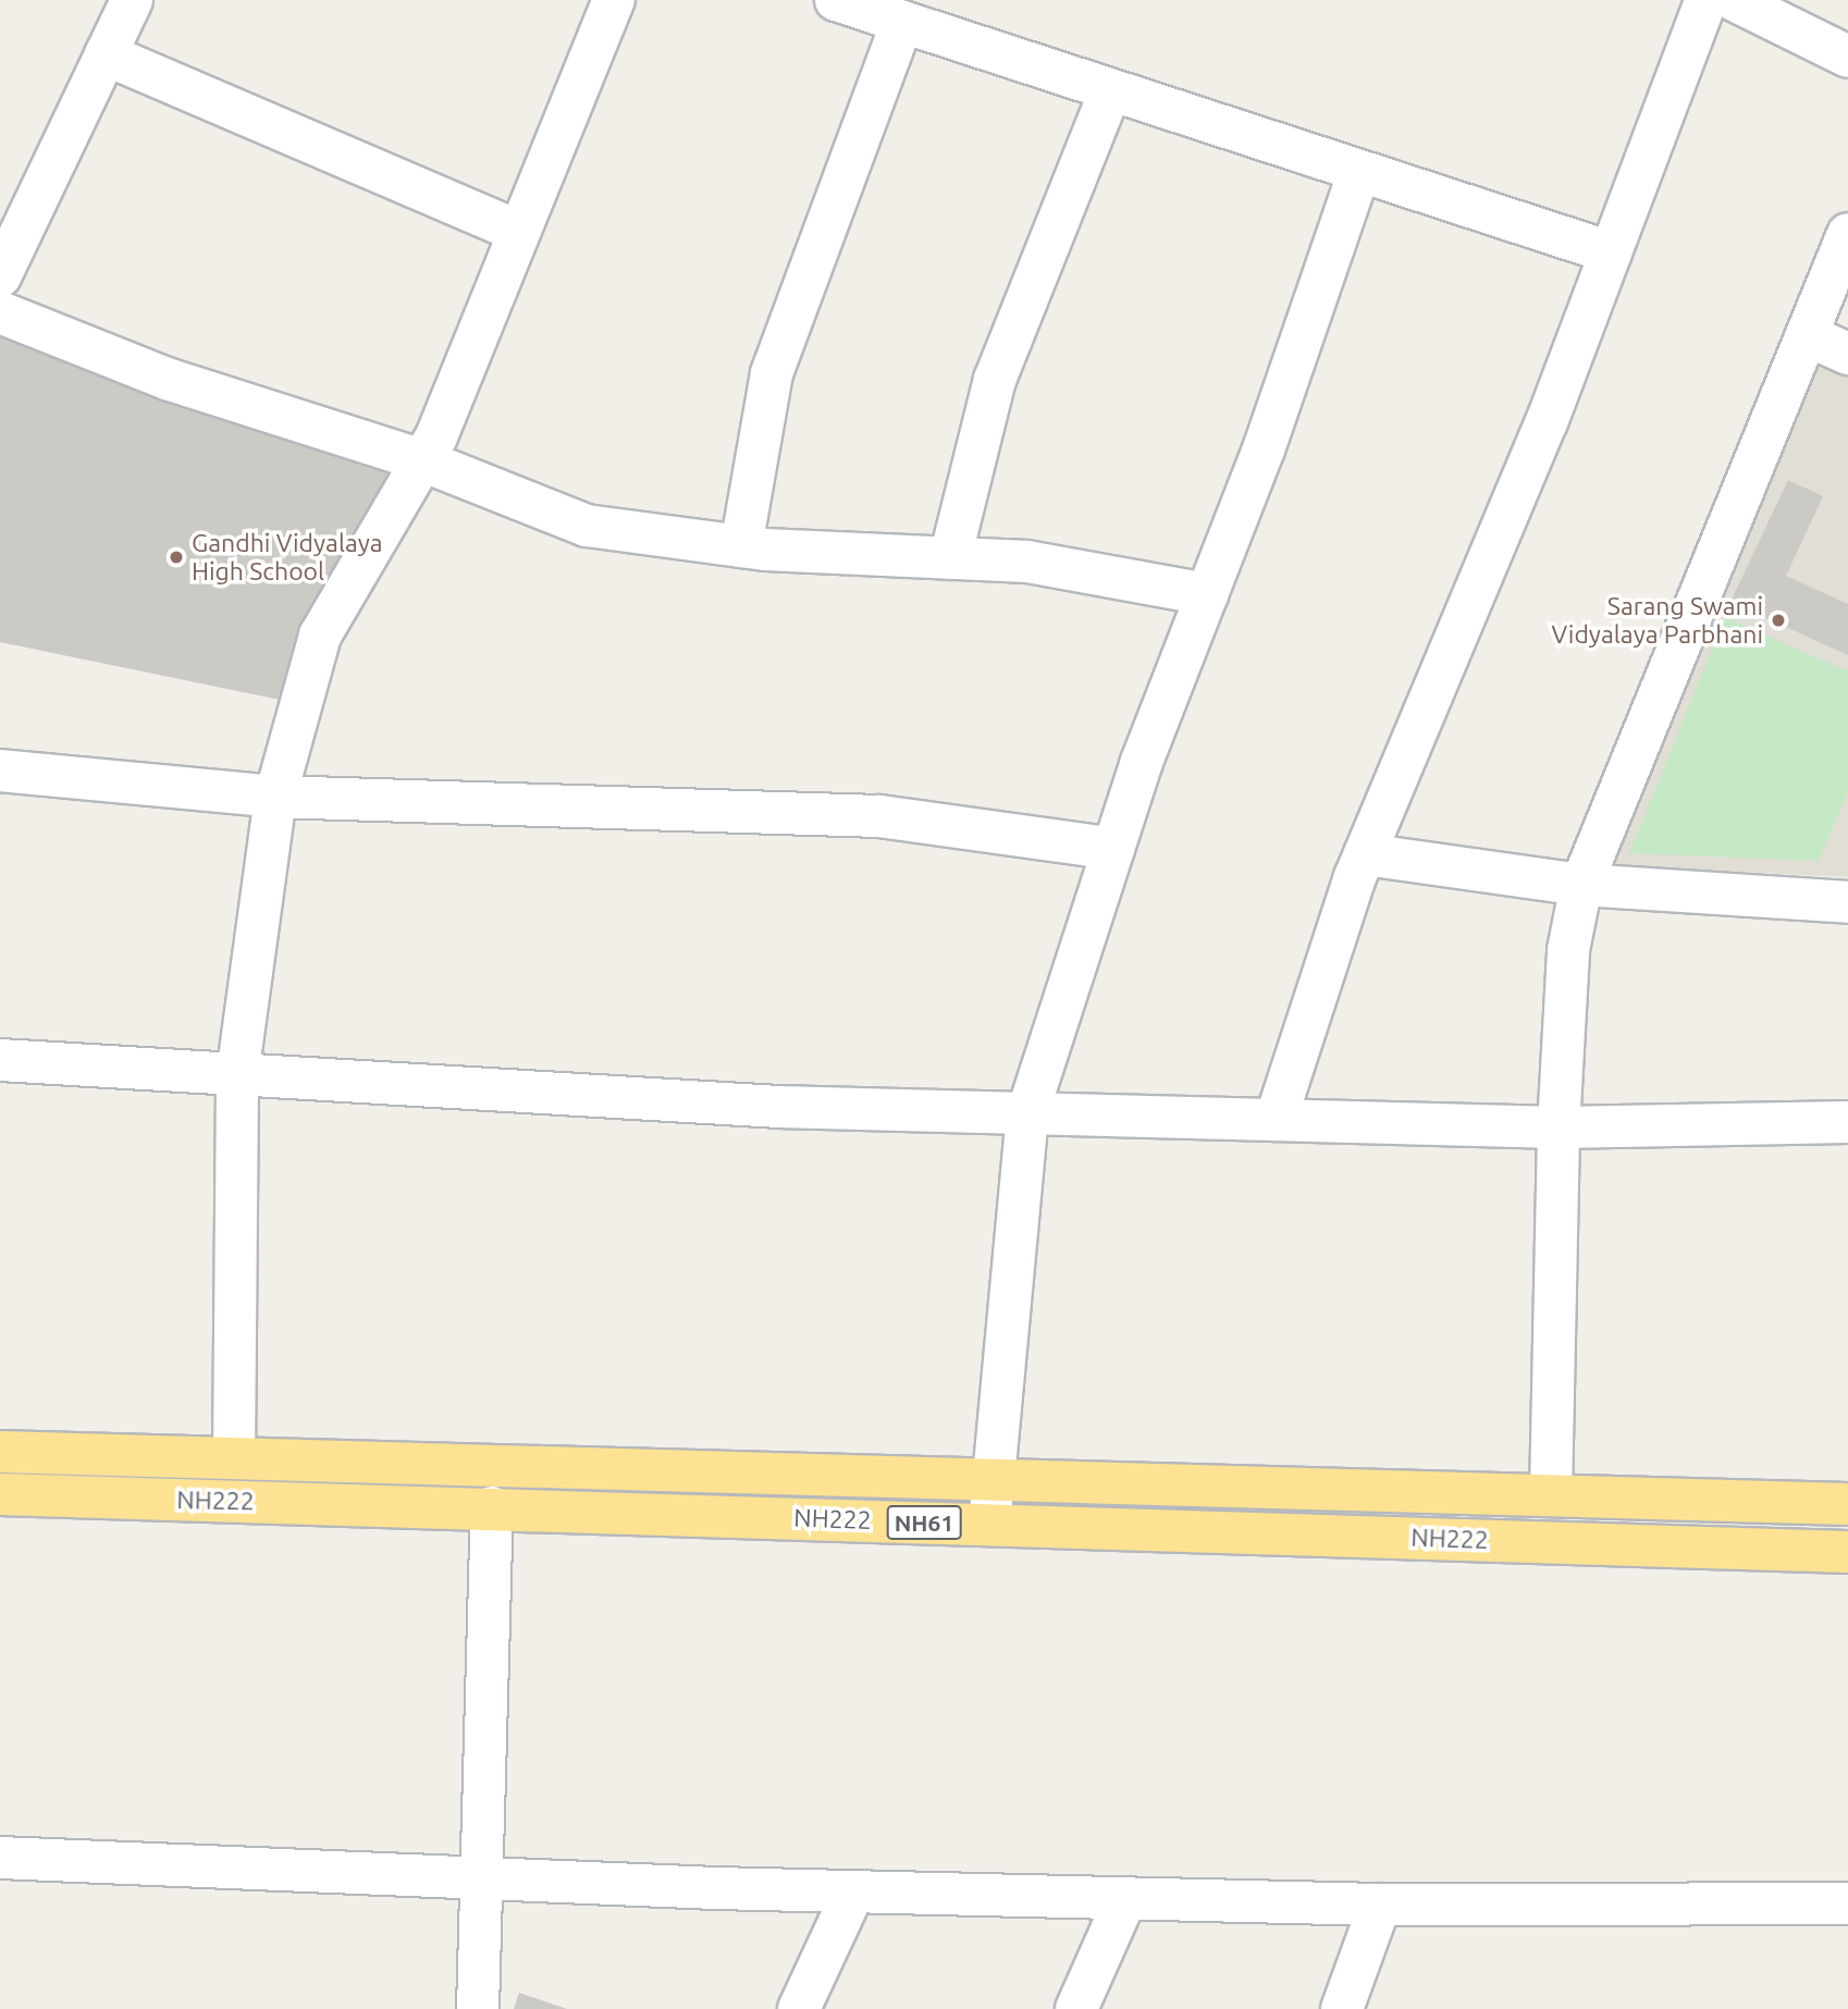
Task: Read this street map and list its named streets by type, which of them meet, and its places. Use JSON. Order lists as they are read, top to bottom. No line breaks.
{"streets":{"highway":["NH222","NH61"]},"places":["Gandhi Vidyalaya High School","Sarang Swami Vidyalaya Parbhani"]}
